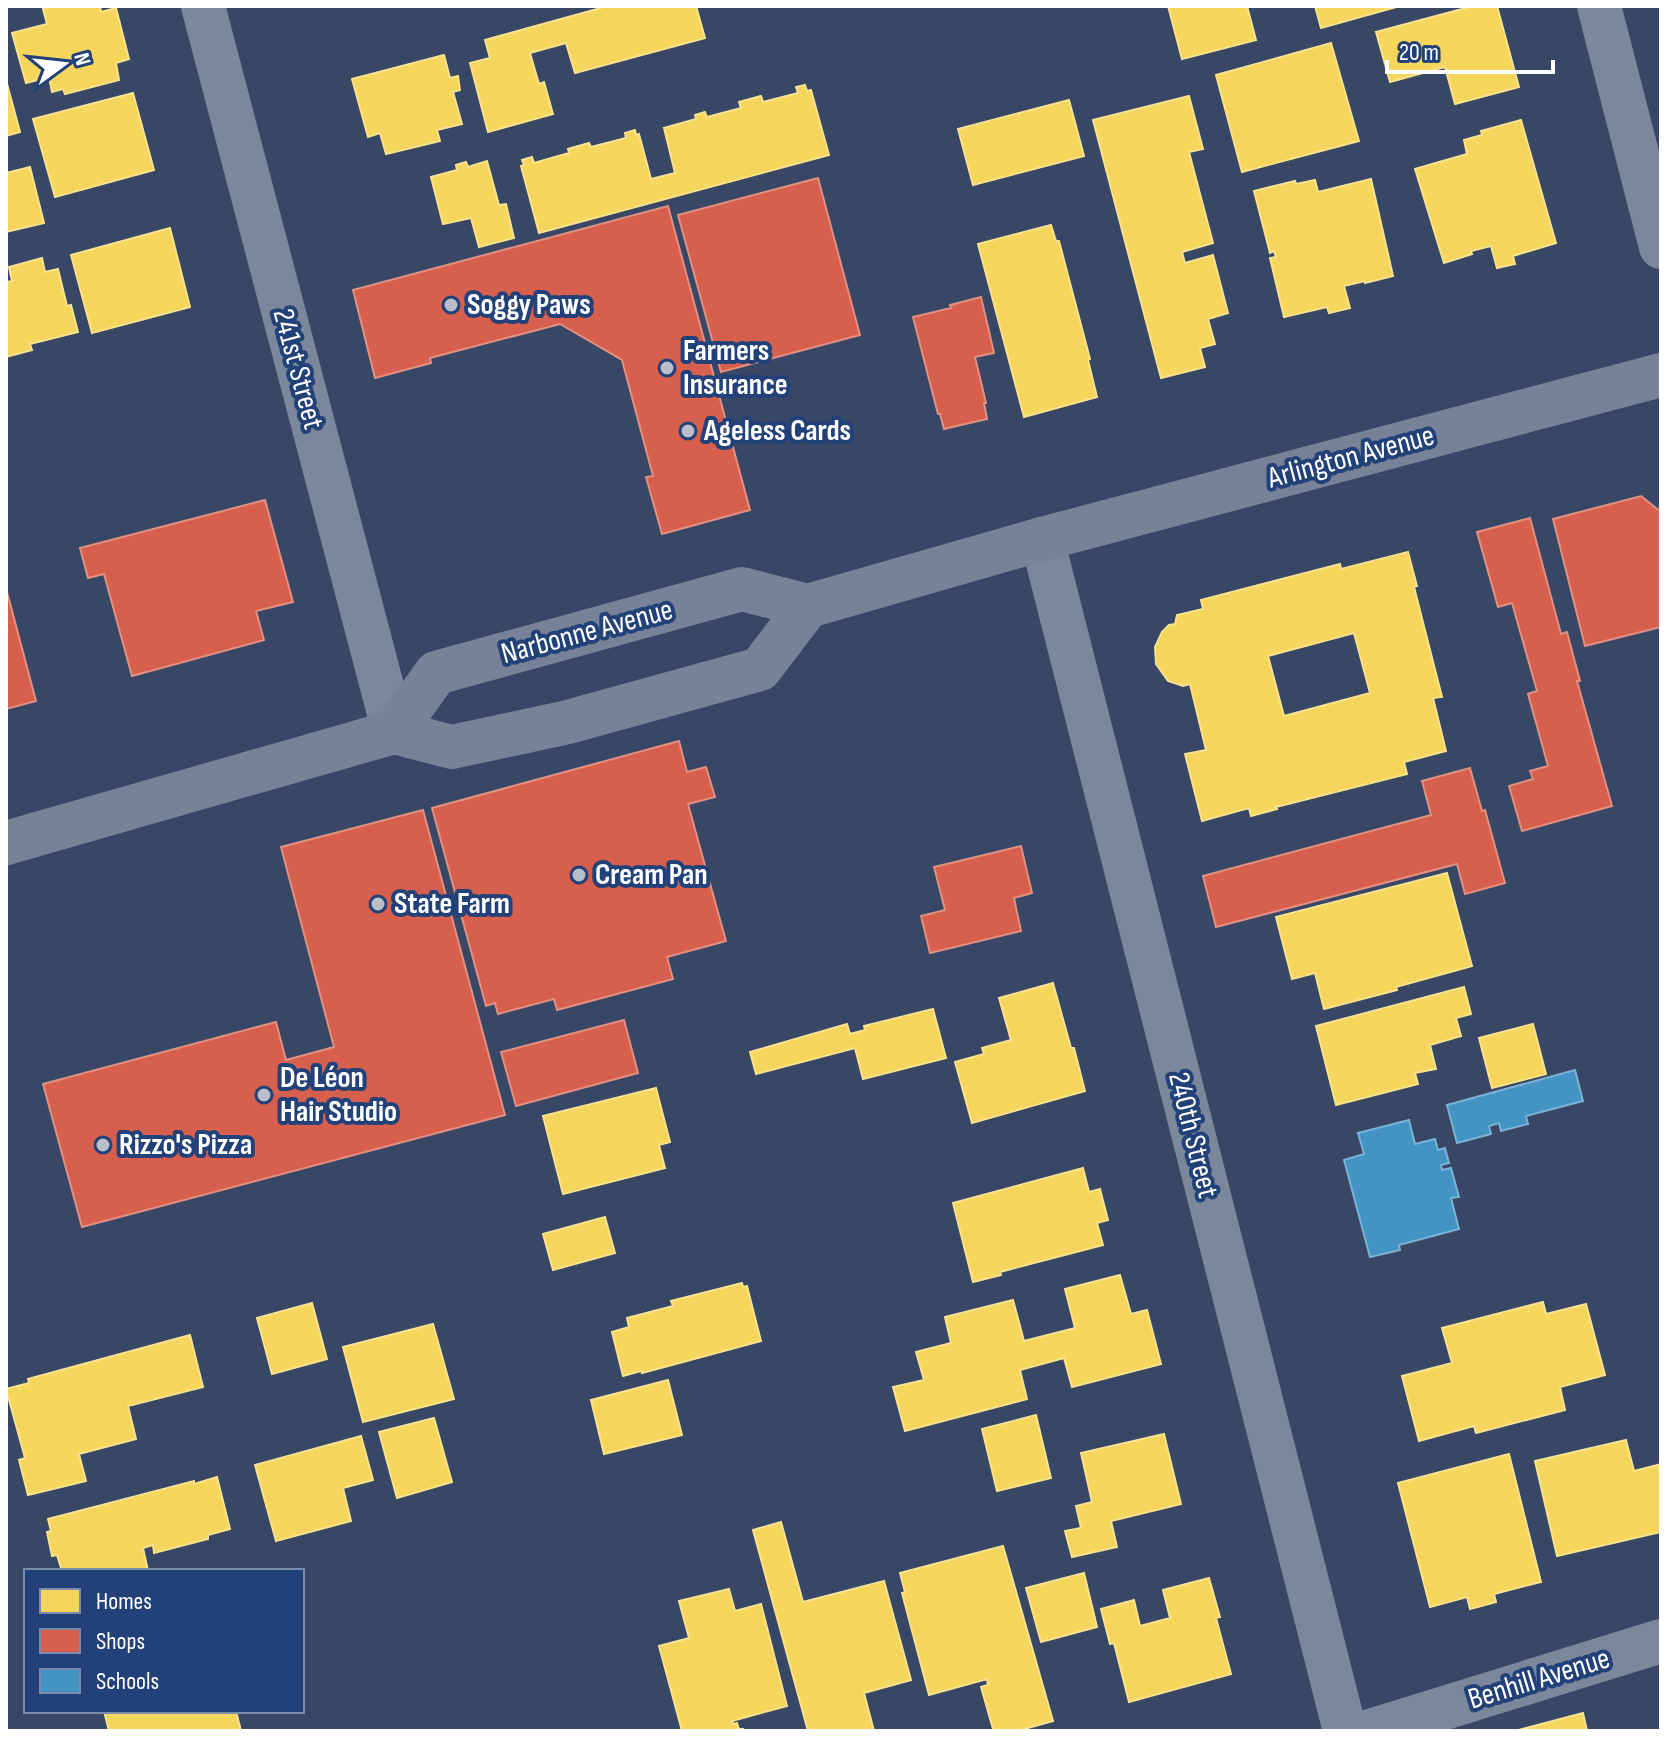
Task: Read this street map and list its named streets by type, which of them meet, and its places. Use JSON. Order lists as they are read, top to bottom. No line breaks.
{"streets":{"main road":["Arlington Avenue","Narbonne Avenue"],"street":["241st Street","240th Street","Benhill Avenue"]},"crossings":[["241st Street","Narbonne Avenue"],["Arlington Avenue","240th Street"]],"places":["Soggy Paws","Farmers Insurance","Ageless Cards","Cream Pan","State Farm","De Léon Hair Studio","Rizzo's Pizza"],"legend":["Homes","Shops","Schools"],"scale_bar":"20 m","north":"right"}
